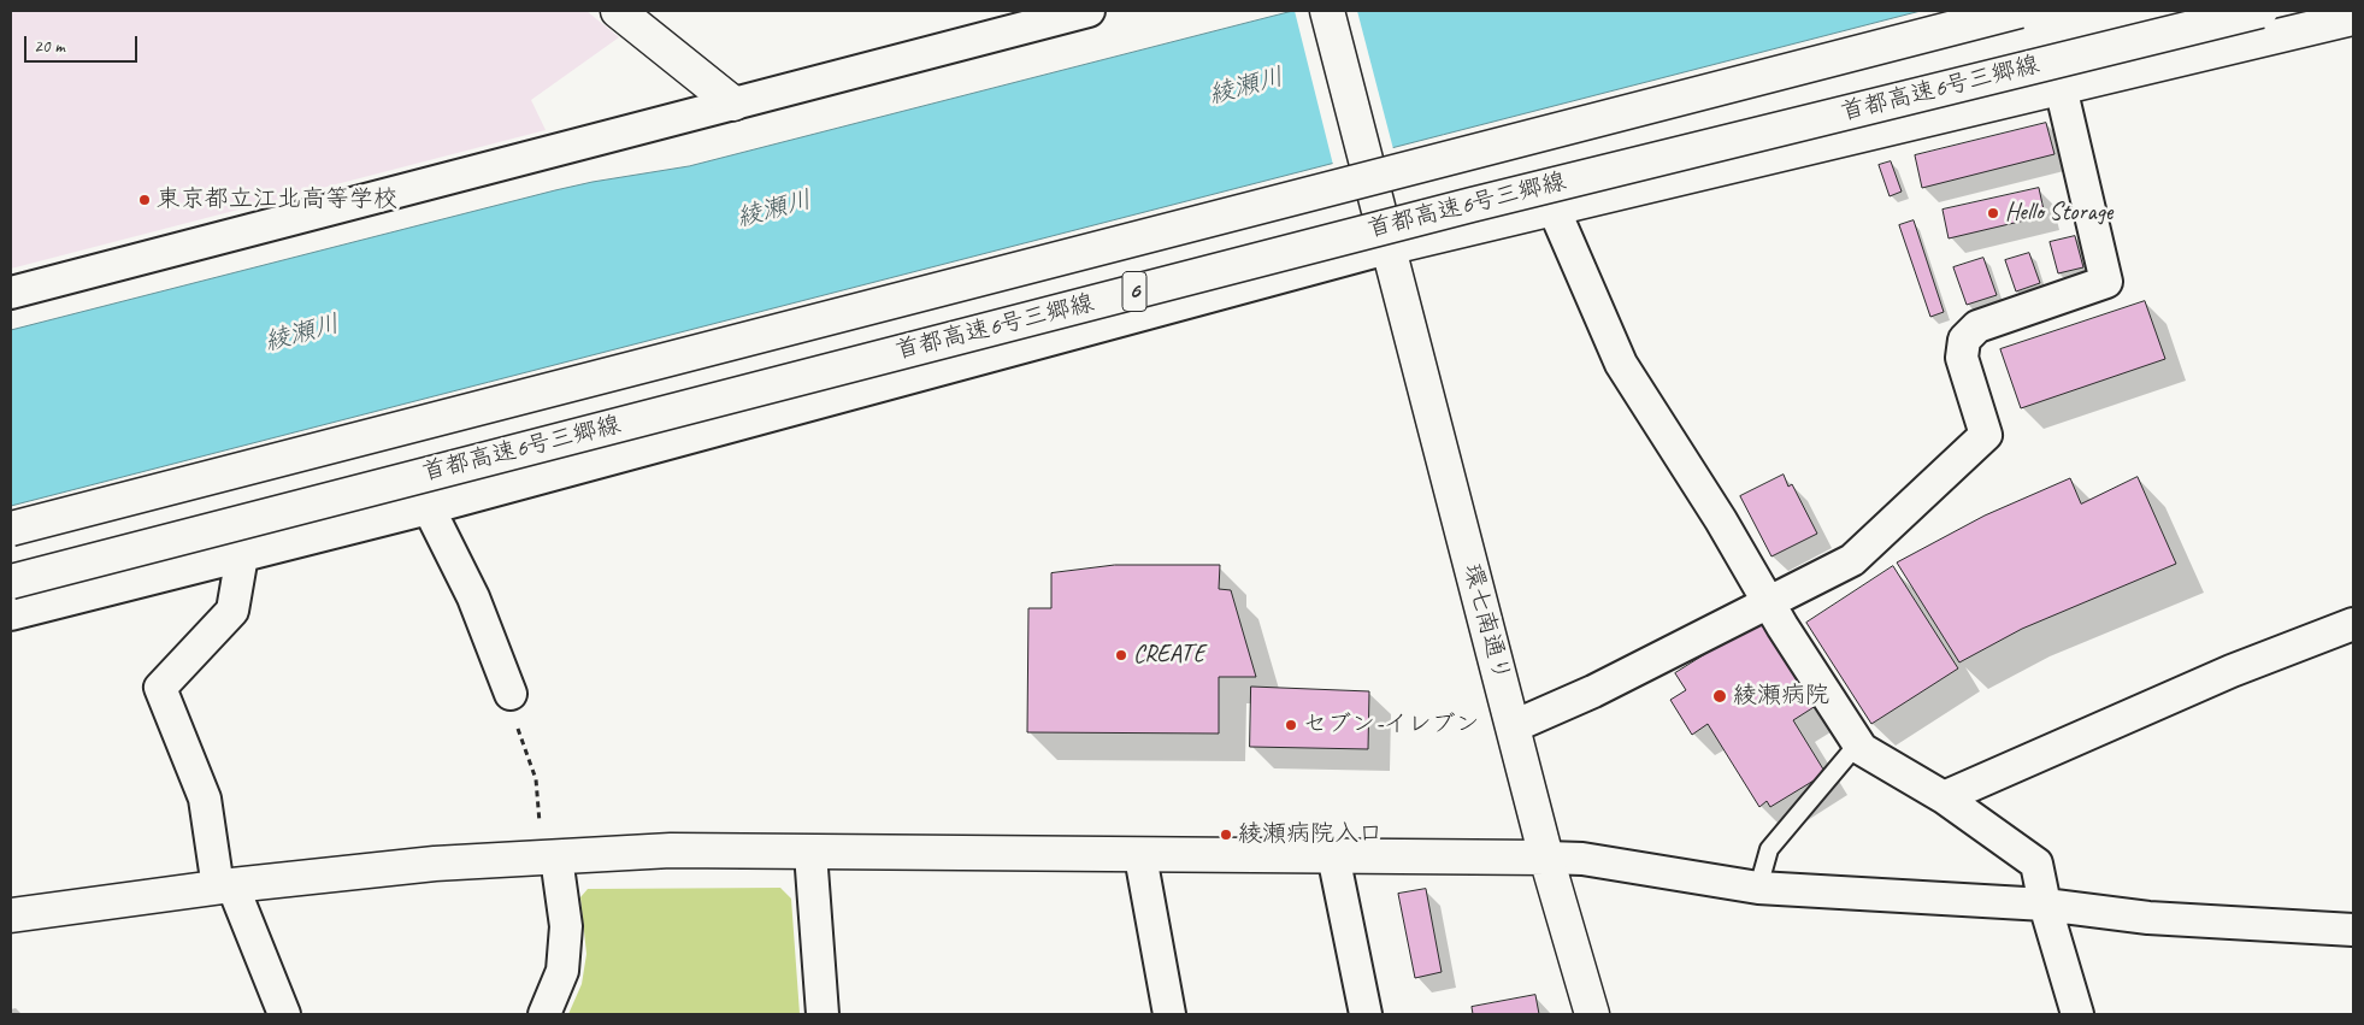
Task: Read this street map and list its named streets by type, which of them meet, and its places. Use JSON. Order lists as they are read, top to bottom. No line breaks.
{"streets":{"main road":["首都高速6号三郷線","6","環七南通り"]},"water":["綾瀬川"],"places":["東京都立江北高等学校","Hello Storage","CREATE","綾瀬病院","セブン-イレブン","綾瀬病院入口"],"scale_bar":"20 m"}
